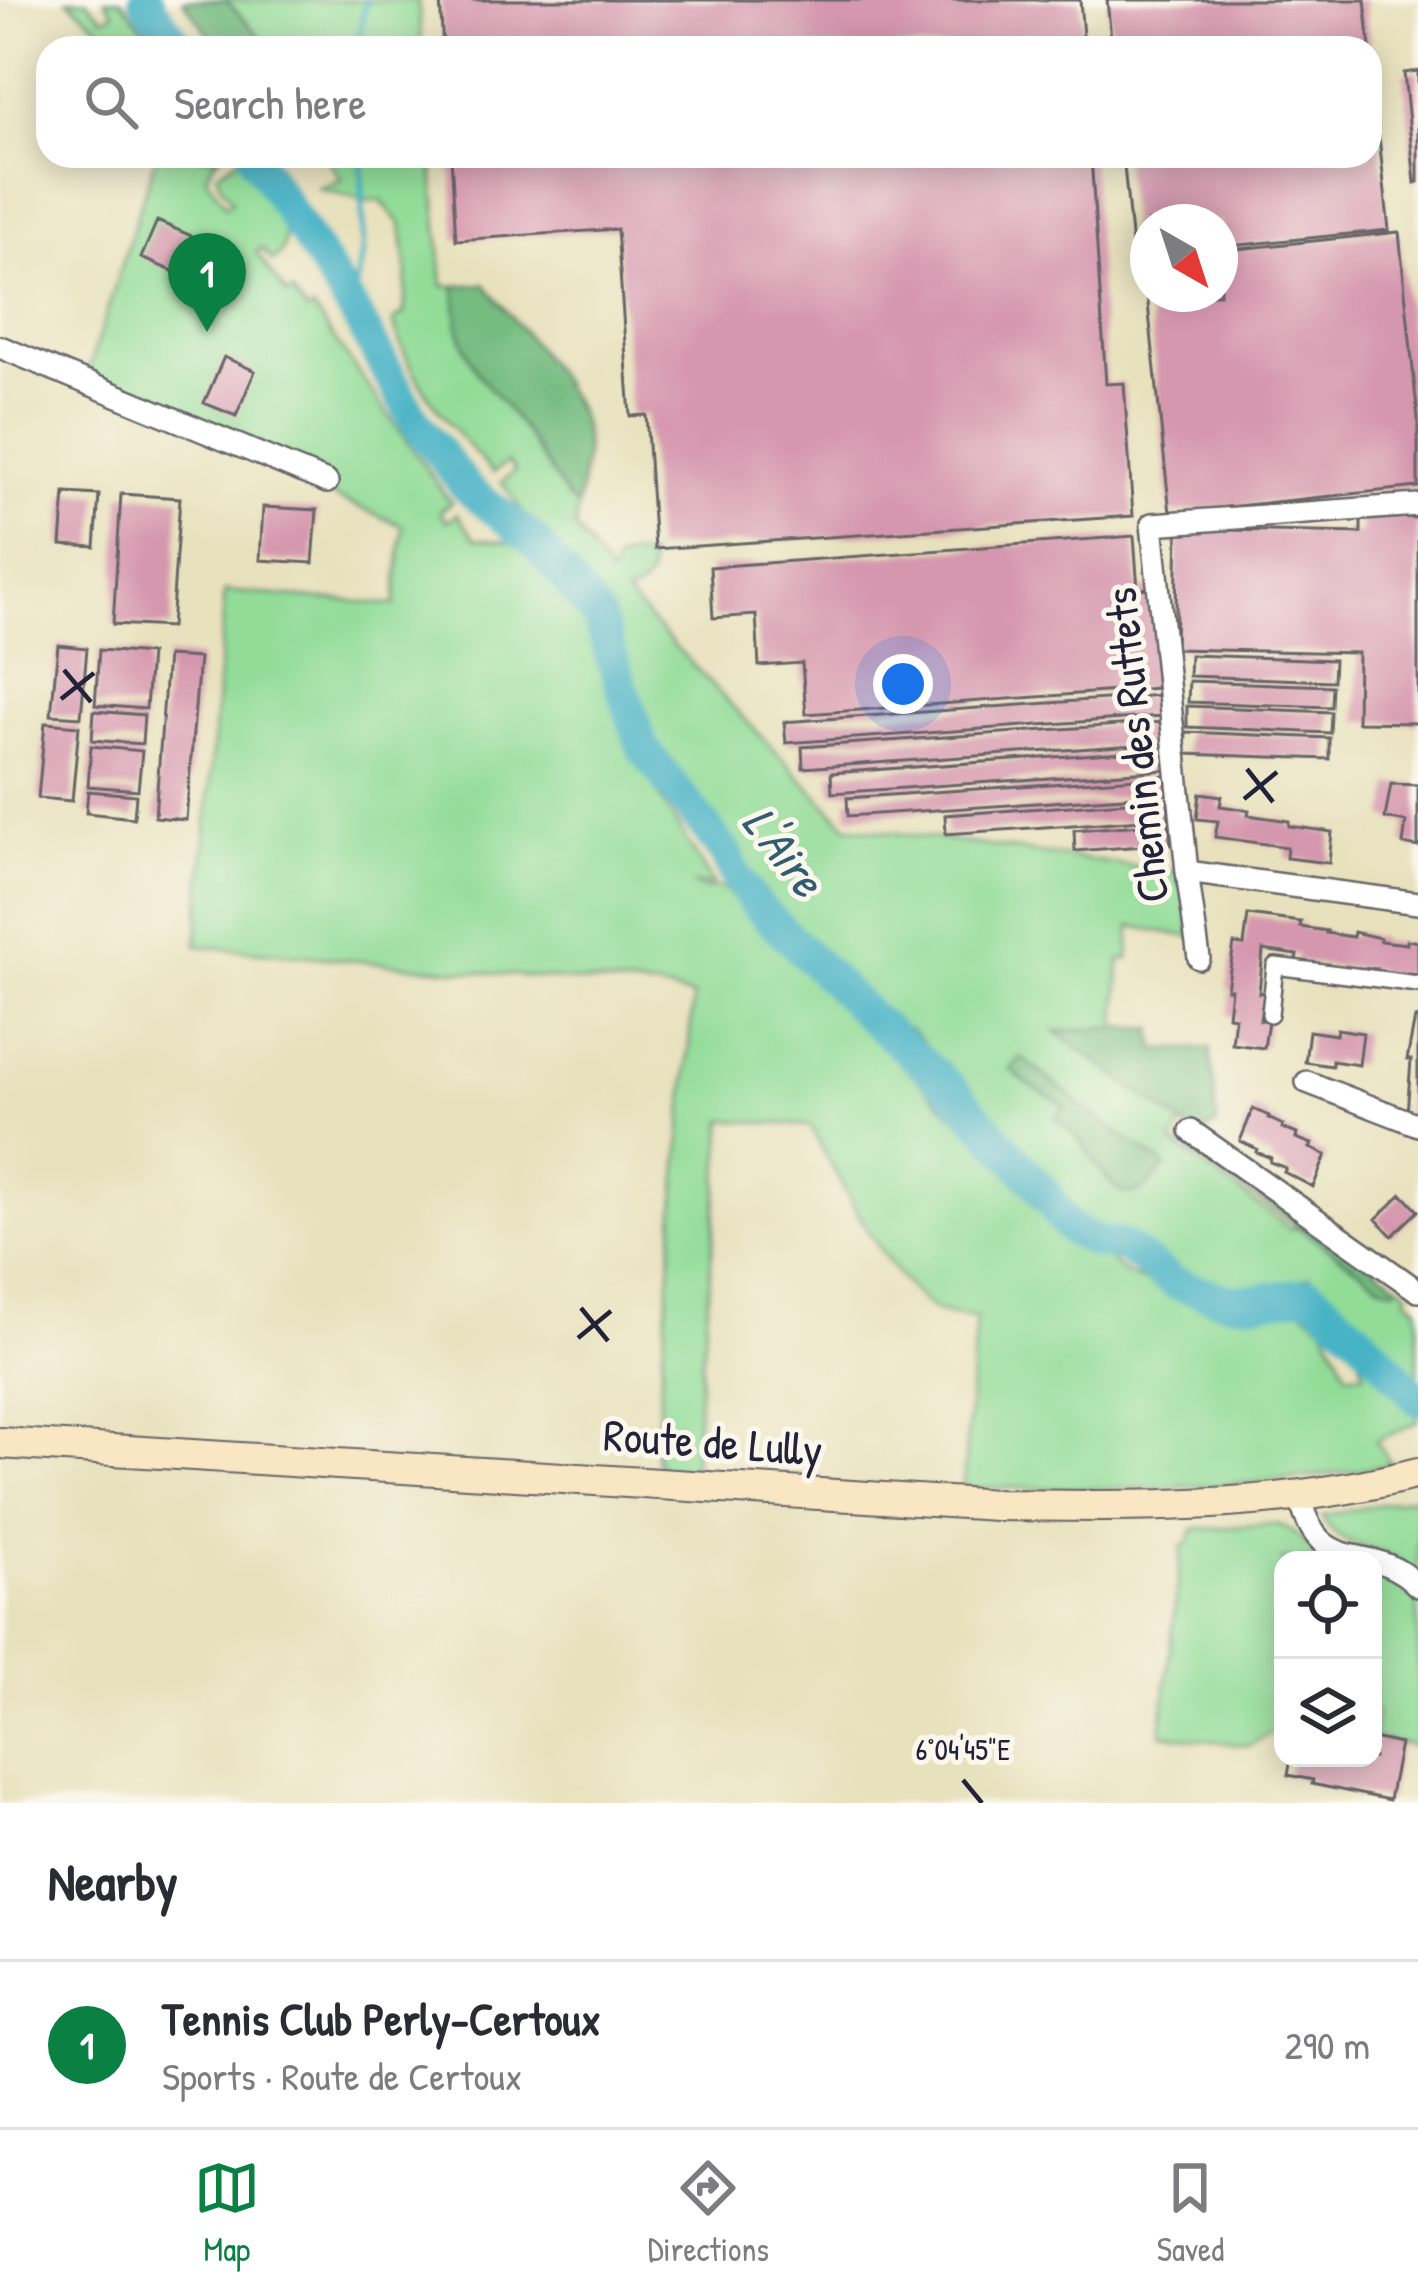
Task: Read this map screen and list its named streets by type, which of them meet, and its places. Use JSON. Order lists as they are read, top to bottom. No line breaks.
{"streets":{"main road":["Route de Lully"],"street":["Chemin des Ruttets"]},"water":["L'Aire"],"north":"bottom right","page":{"search":"Search here","pins":"1","heading":"Nearby","list":[{"mark":"1","name":"Tennis Club Perly-Certoux","note":"Sports · Route de Certoux","value":"290 m"}],"nav":["Map","Directions","Saved"]},"coordinates":["6°04'45\"E"]}
